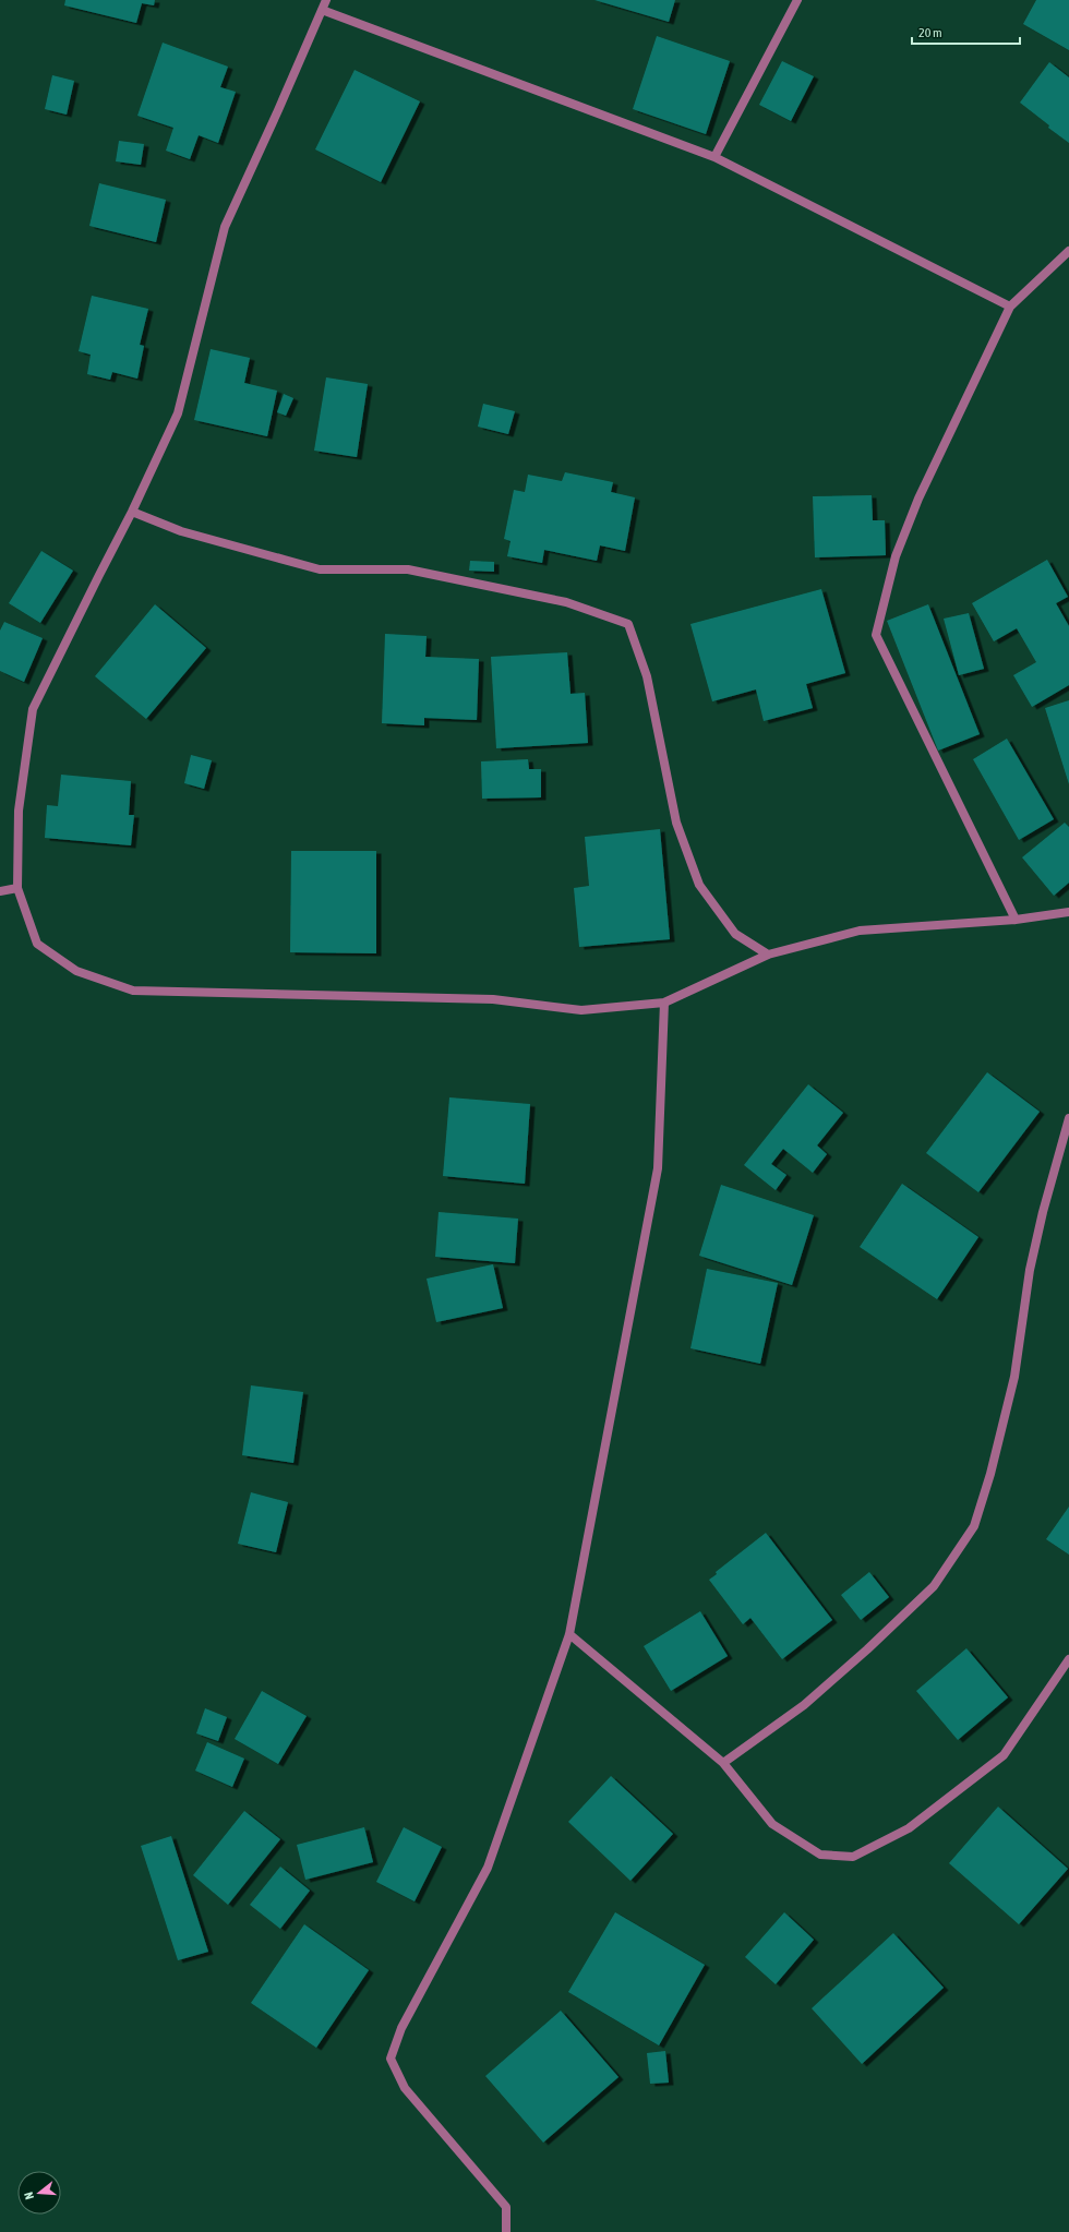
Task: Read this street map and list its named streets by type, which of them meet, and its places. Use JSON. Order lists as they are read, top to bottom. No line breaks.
{"scale_bar":"20 m","north":"left"}
